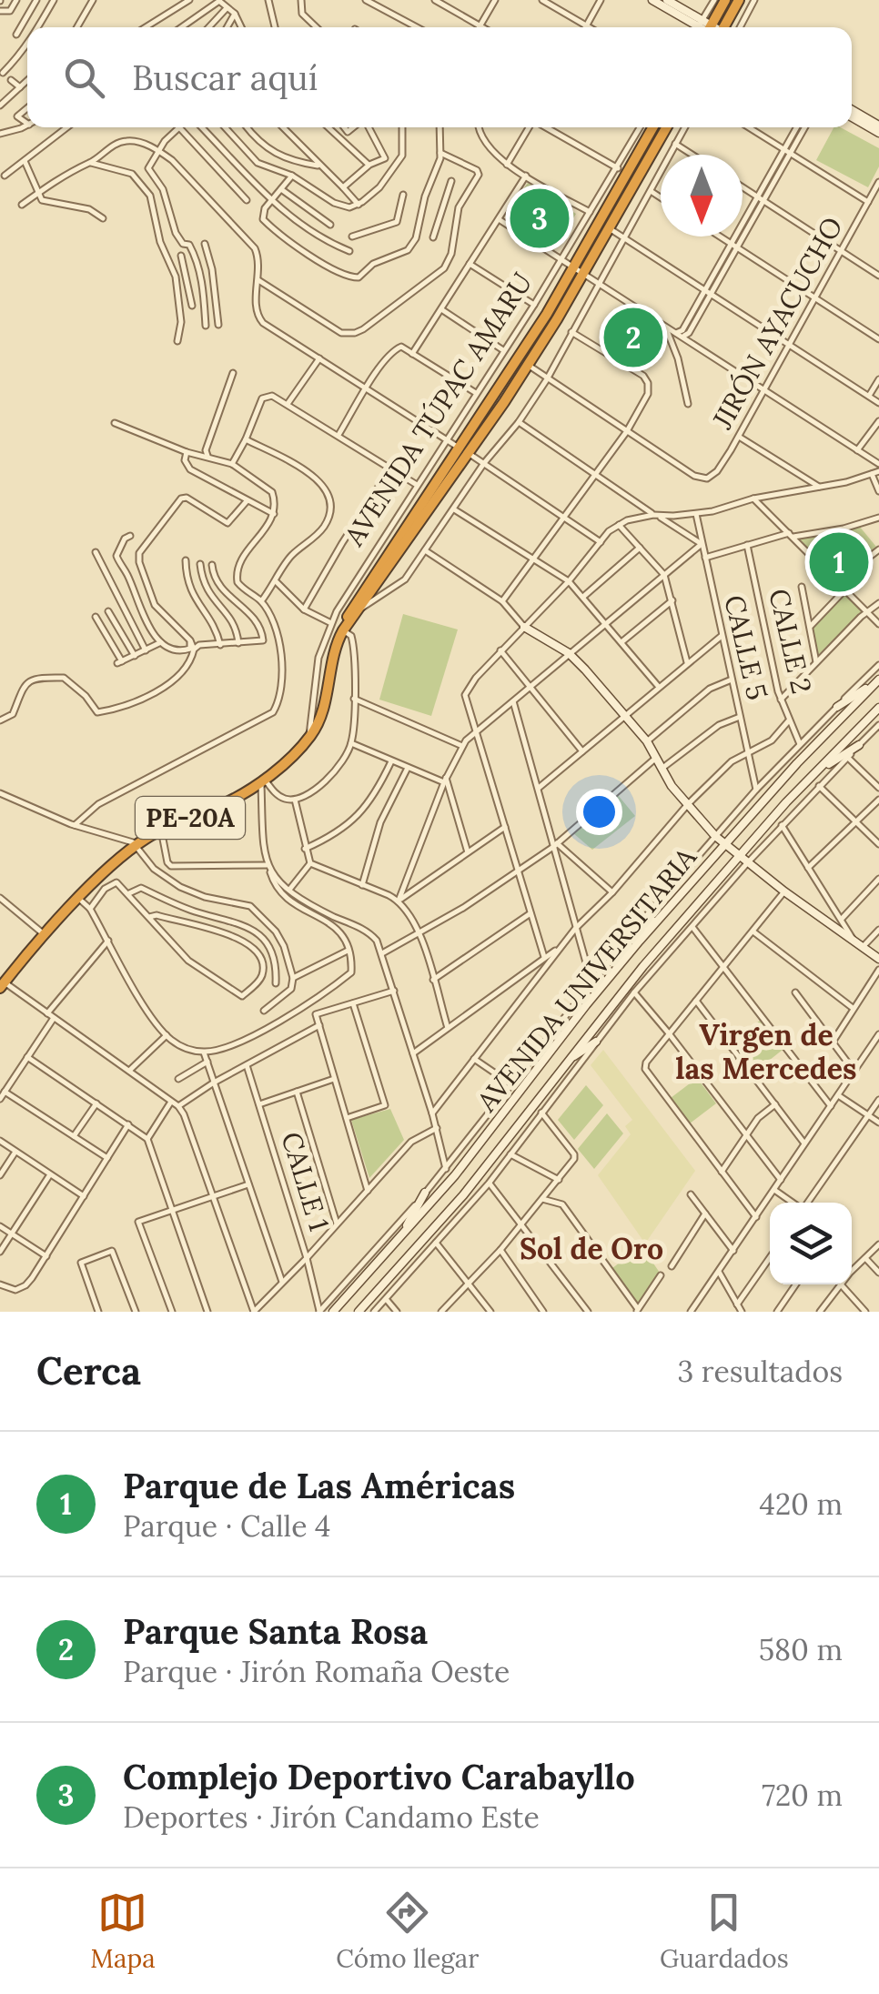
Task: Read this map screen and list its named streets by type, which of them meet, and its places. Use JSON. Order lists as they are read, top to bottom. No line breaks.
{"streets":{"highway":["AVENIDA TÚPAC AMARU","PE-20A"],"street":["JIRÓN AYACUCHO","CALLE 2","CALLE 5","AVENIDA UNIVERSITARIA","CALLE 1"]},"districts":["Virgen de las Mercedes","Sol de Oro"],"north":"bottom","page":{"search":"Buscar aquí","pins":["3","2","1"],"heading":["Cerca","3 resultados"],"list":[{"mark":"1","name":"Parque de Las Américas","note":"Parque · Calle 4","value":"420 m"},{"mark":"2","name":"Parque Santa Rosa","note":"Parque · Jirón Romaña Oeste","value":"580 m"},{"mark":"3","name":"Complejo Deportivo Carabayllo","note":"Deportes · Jirón Candamo Este","value":"720 m"}],"nav":["Mapa","Cómo llegar","Guardados"]}}
